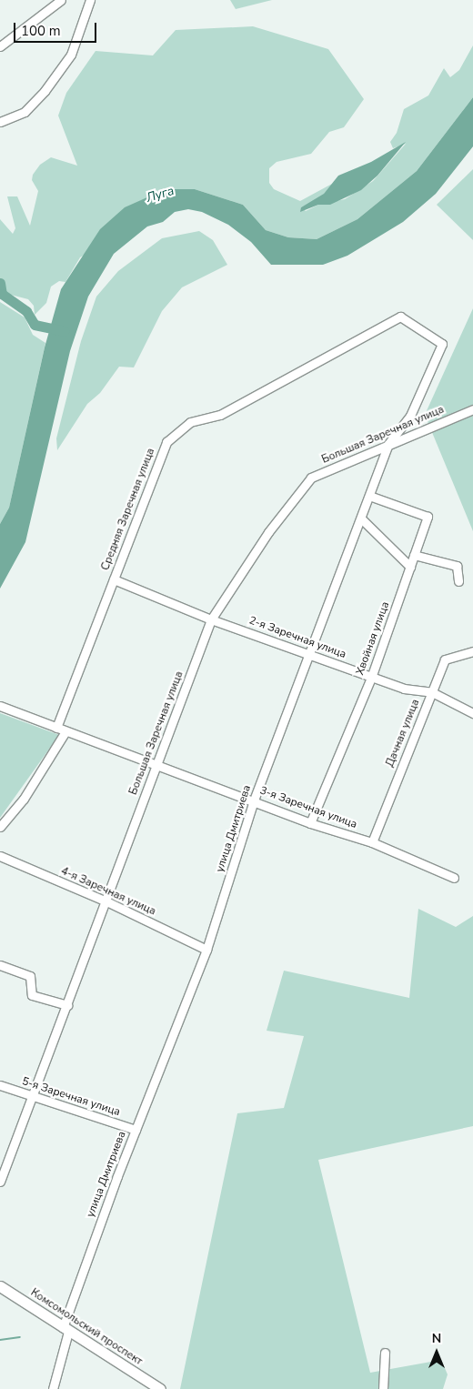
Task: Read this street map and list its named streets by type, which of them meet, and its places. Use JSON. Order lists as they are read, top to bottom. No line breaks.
{"streets":{"main road":["Комсомольский проспект"],"street":["Большая Заречная улица","Средняя Заречная улица","2-я Заречная улица","Хвойная улица","Дачная улица","3-я Заречная улица","улица Дмитриева","4-я Заречная улица","5-я Заречная улица"]},"crossings":[["Большая Заречная улица","2-я Заречная улица"],["Большая Заречная улица","3-я Заречная улица"],["Большая Заречная улица","улица Дмитриева"],["Большая Заречная улица","4-я Заречная улица"],["Большая Заречная улица","5-я Заречная улица"],["Средняя Заречная улица","2-я Заречная улица"],["Средняя Заречная улица","3-я Заречная улица"],["Средняя Заречная улица","улица Дмитриева"],["2-я Заречная улица","Хвойная улица"],["2-я Заречная улица","Дачная улица"],["2-я Заречная улица","улица Дмитриева"],["Хвойная улица","3-я Заречная улица"],["Хвойная улица","улица Дмитриева"],["Дачная улица","3-я Заречная улица"],["3-я Заречная улица","улица Дмитриева"],["улица Дмитриева","4-я Заречная улица"],["улица Дмитриева","5-я Заречная улица"],["улица Дмитриева","Комсомольский проспект"]],"water":["Луга"],"scale_bar":"100 m","north":"top"}
